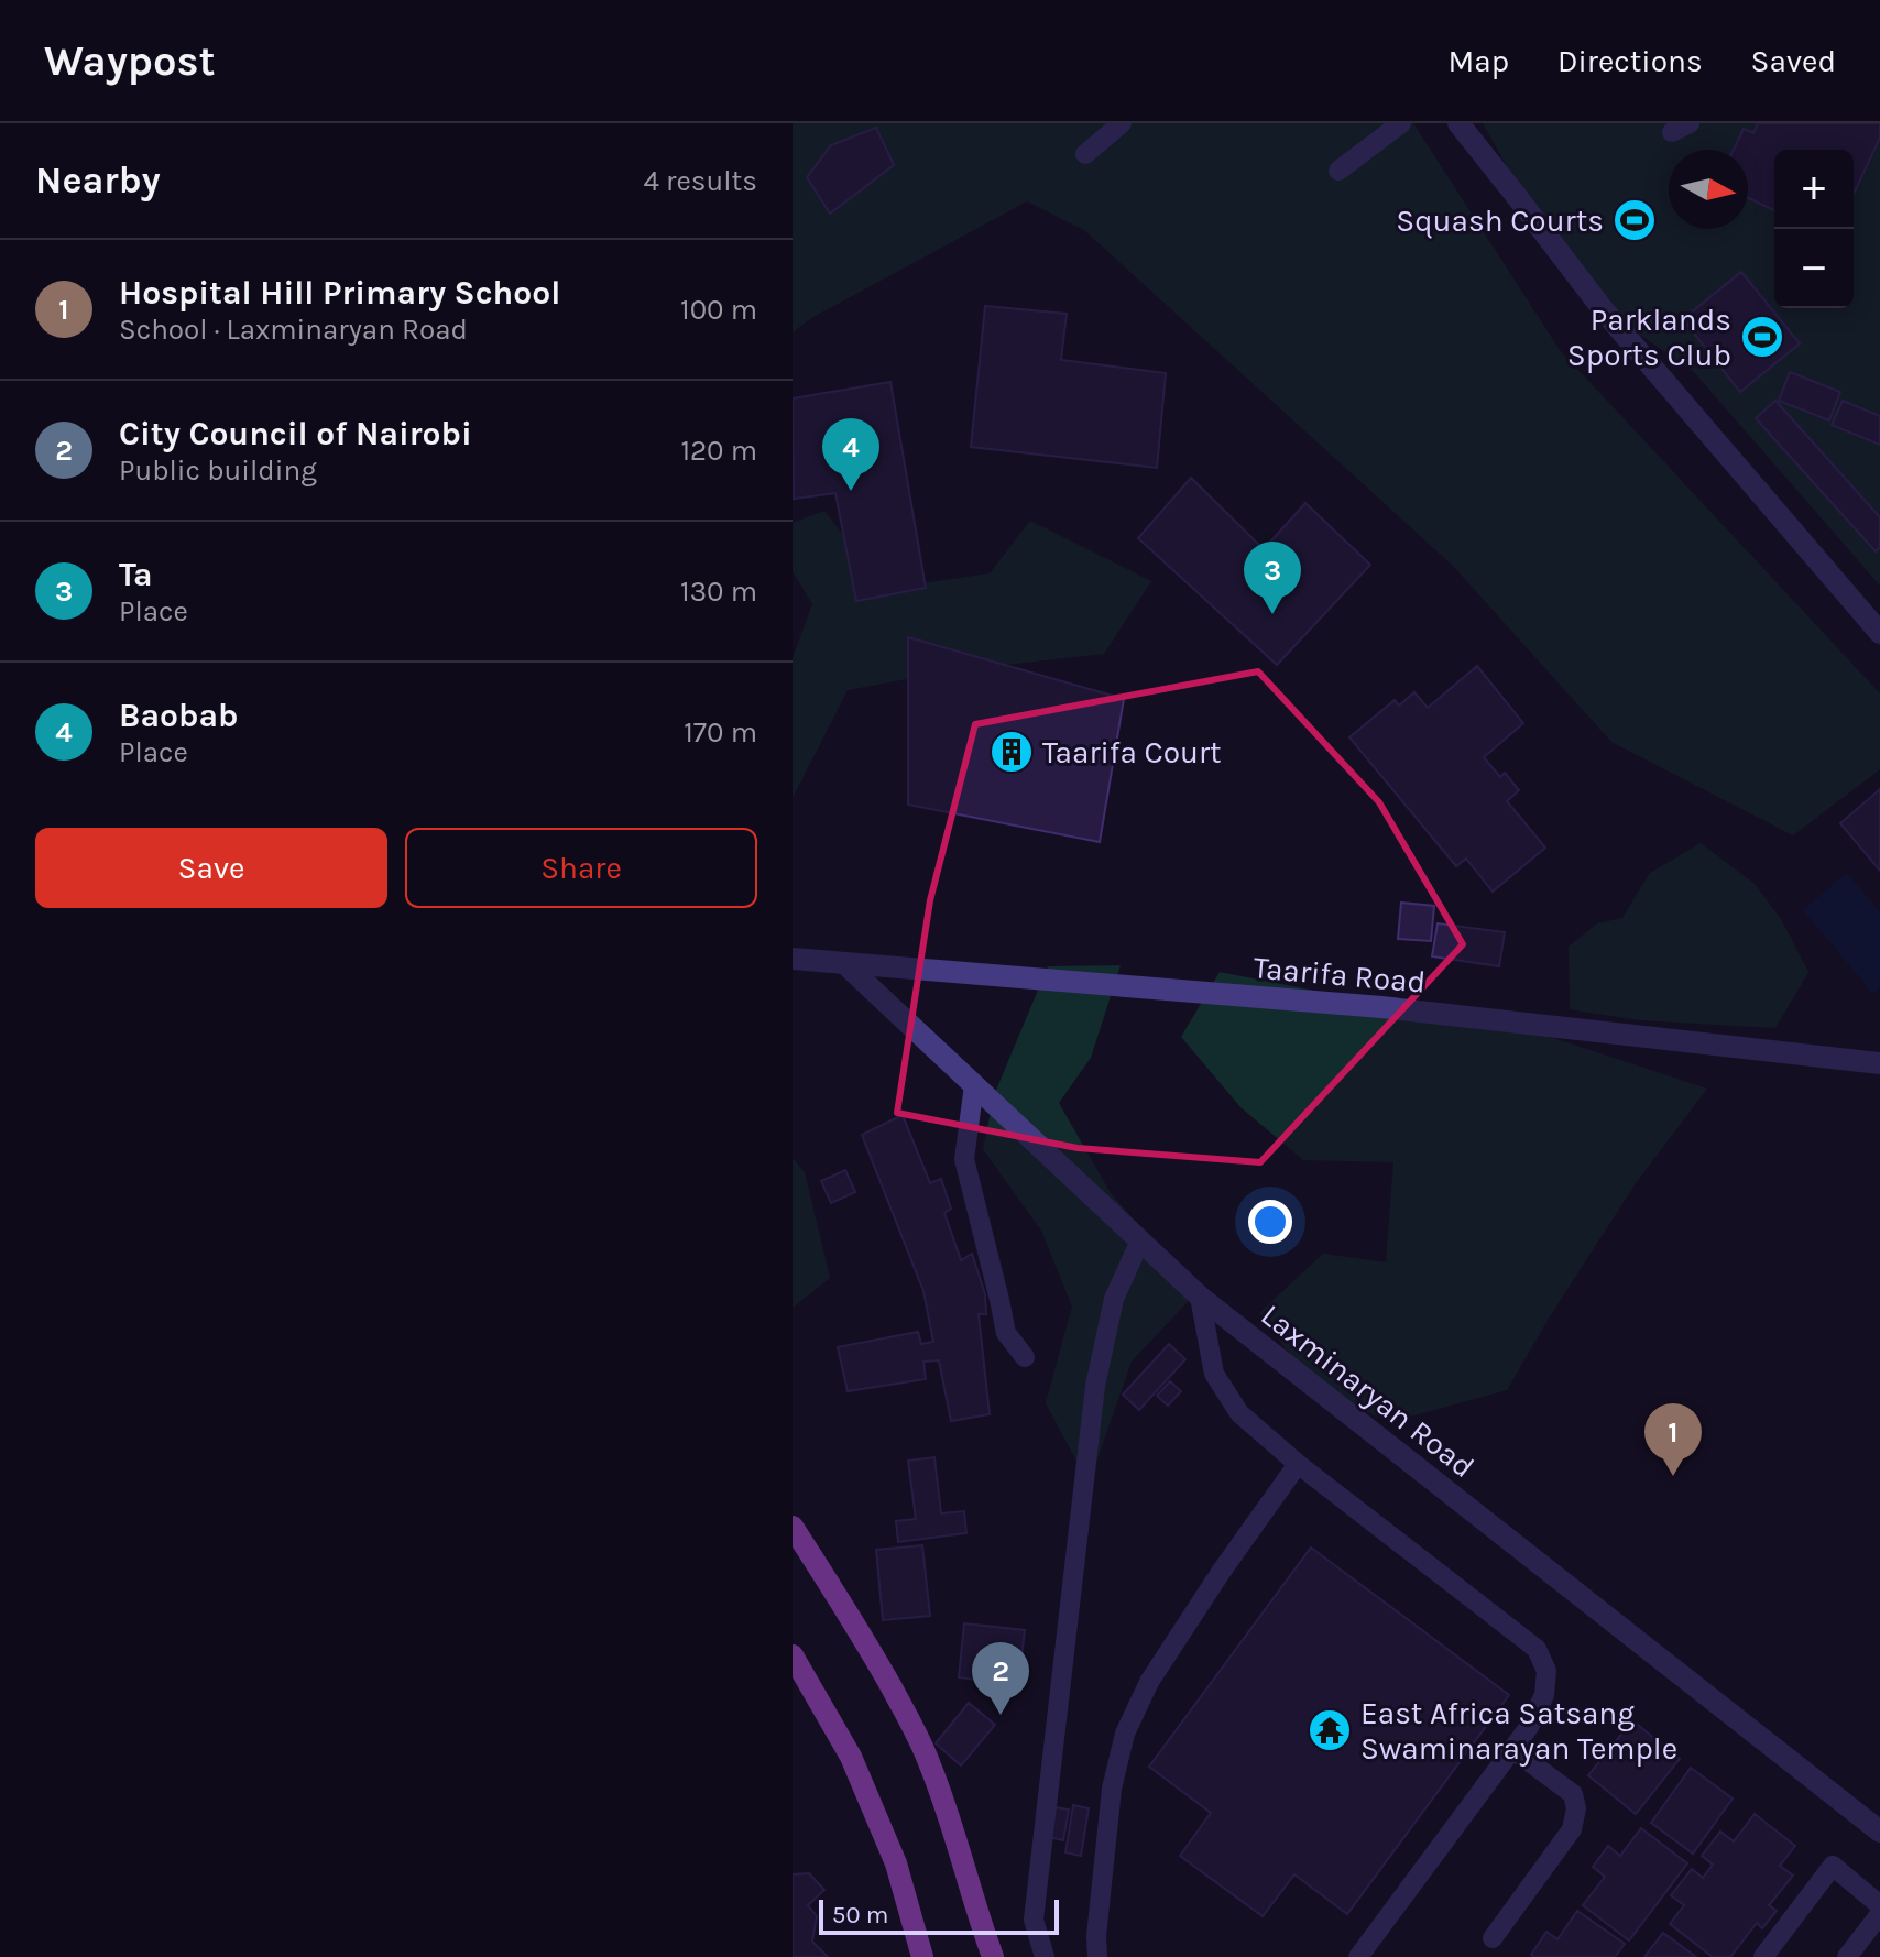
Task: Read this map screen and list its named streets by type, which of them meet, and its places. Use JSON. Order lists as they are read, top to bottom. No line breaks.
{"streets":{"street":["Taarifa Road","Laxminaryan Road"]},"crossings":[["Taarifa Road","Laxminaryan Road"]],"places":{"sports":["Squash Courts","Parklands Sports Club"],"building":["Taarifa Court"],"temple":["East Africa Satsang Swaminarayan Temple"]},"scale_bar":"50 m","north":"right","page":{"header":"Waypost","nav":["Map","Directions","Saved"],"heading":["Nearby","4 results"],"map_buttons":["+","−"],"list":[{"mark":"1","name":"Hospital Hill Primary School","note":"School · Laxminaryan Road","value":"100 m"},{"mark":"2","name":"City Council of Nairobi","note":"Public building","value":"120 m"},{"mark":"3","name":"Ta","note":"Place","value":"130 m"},{"mark":"4","name":"Baobab","note":"Place","value":"170 m"}],"pins":["4","3","1","2"],"buttons":["Save","Share"],"scale":"50 m"}}
